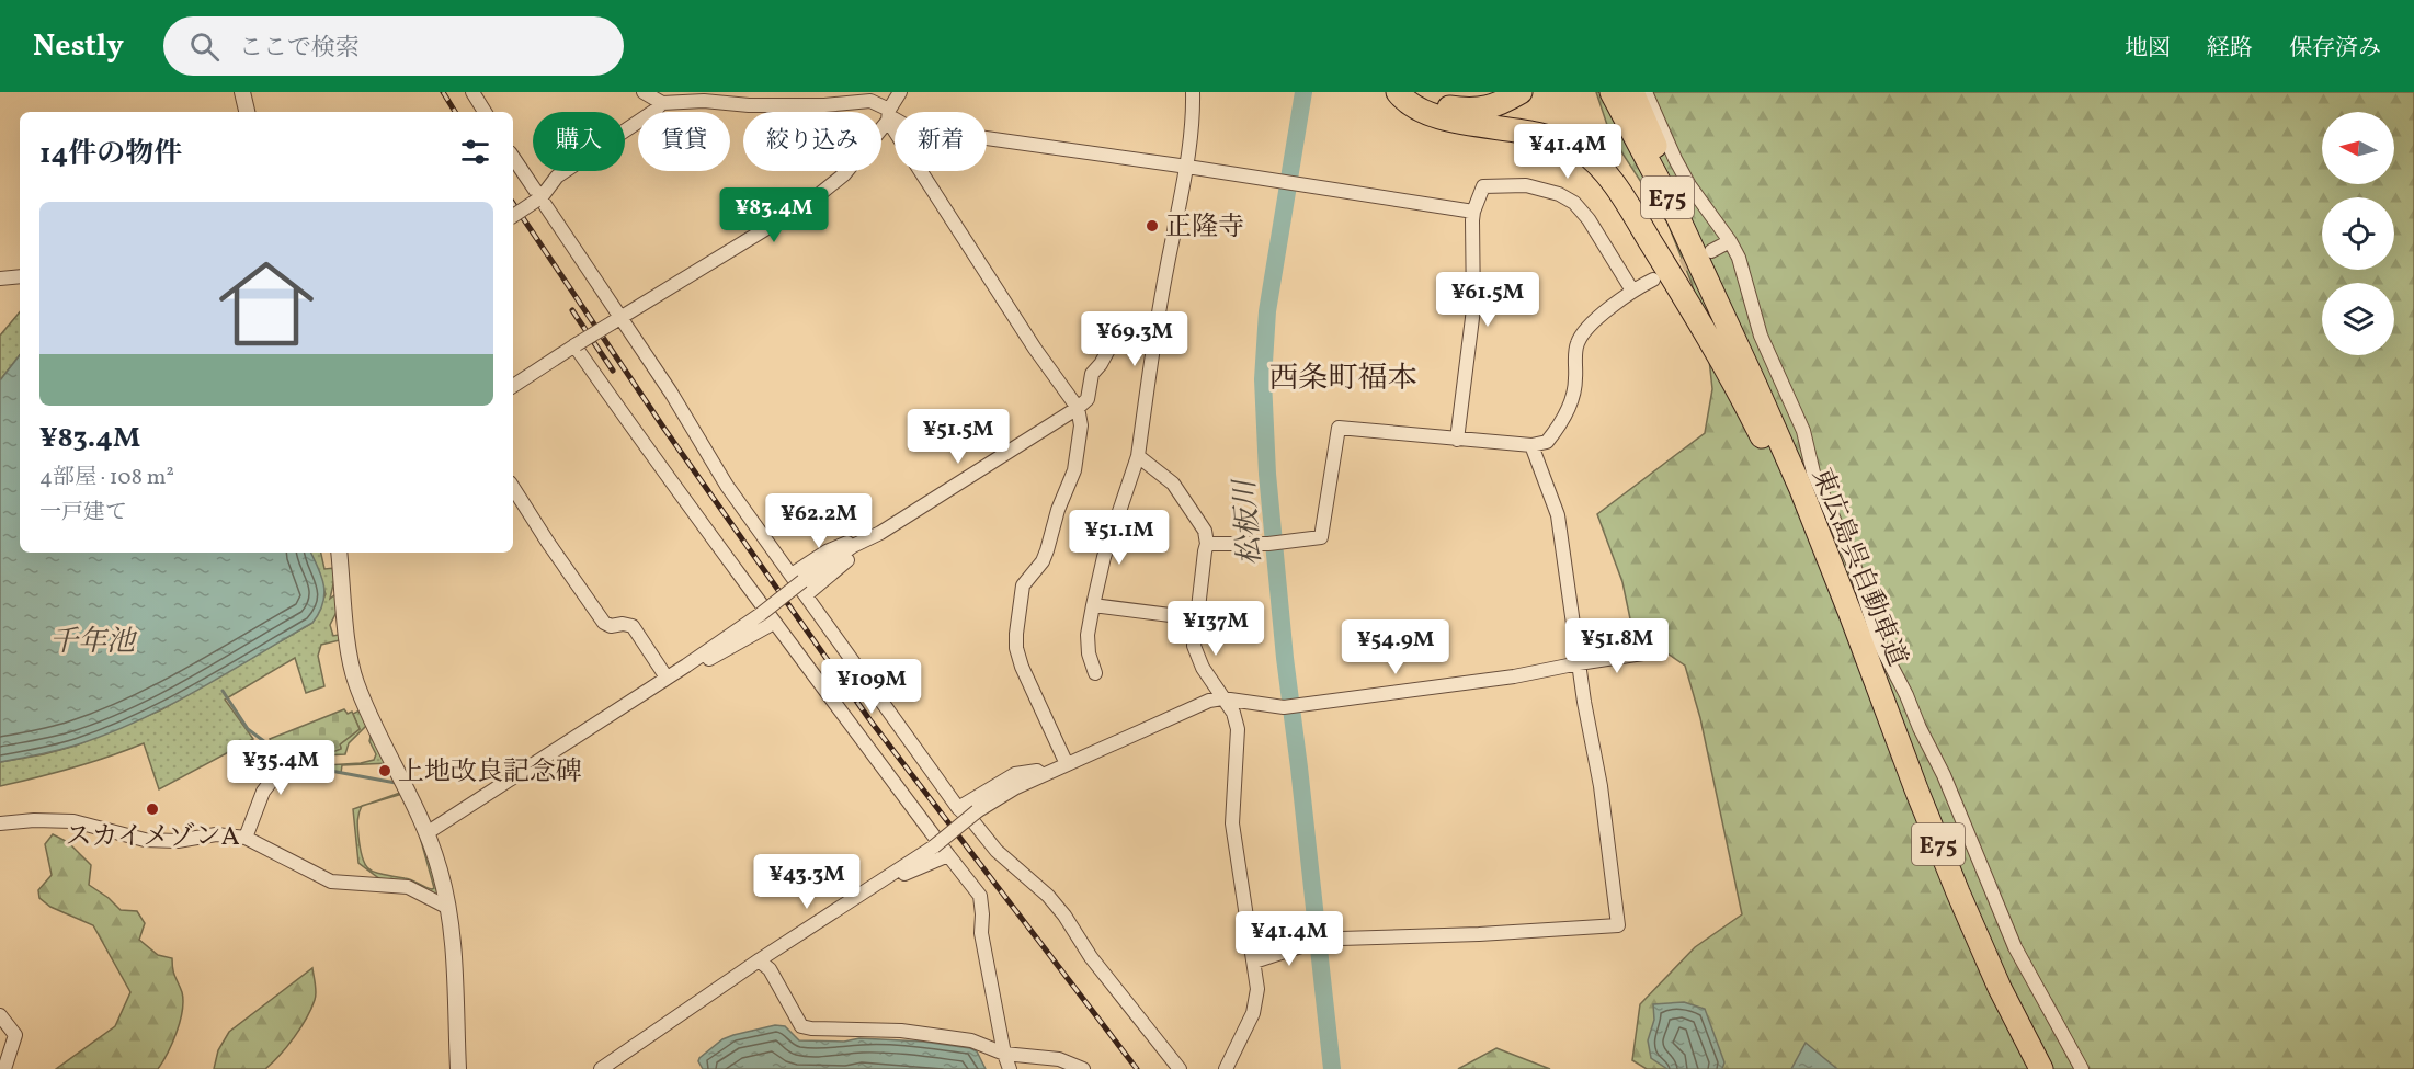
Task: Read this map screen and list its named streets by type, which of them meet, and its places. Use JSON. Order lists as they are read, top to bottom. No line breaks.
{"streets":{"highway":["E75","東広島呉自動車道"]},"districts":["西条町福本"],"water":["松板川","千年池"],"places":["正隆寺","上地改良記念碑","スカイメゾンA"],"north":"left","page":{"header":"Nestly","search":"ここで検索","nav":["地図","経路","保存済み"],"chip":["購入","賃貸","絞り込み","新着"],"heading":"14件の物件","price":["¥41.4M","¥83.4M","¥61.5M","¥69.3M","¥51.5M","¥62.2M","¥51.1M","¥137M","¥51.8M","¥54.9M","¥109M","¥35.4M","¥43.3M","¥41.4M"],"list":[{"name":"¥83.4M","note":"4部屋 · 108 m² · 一戸建て"}]}}
